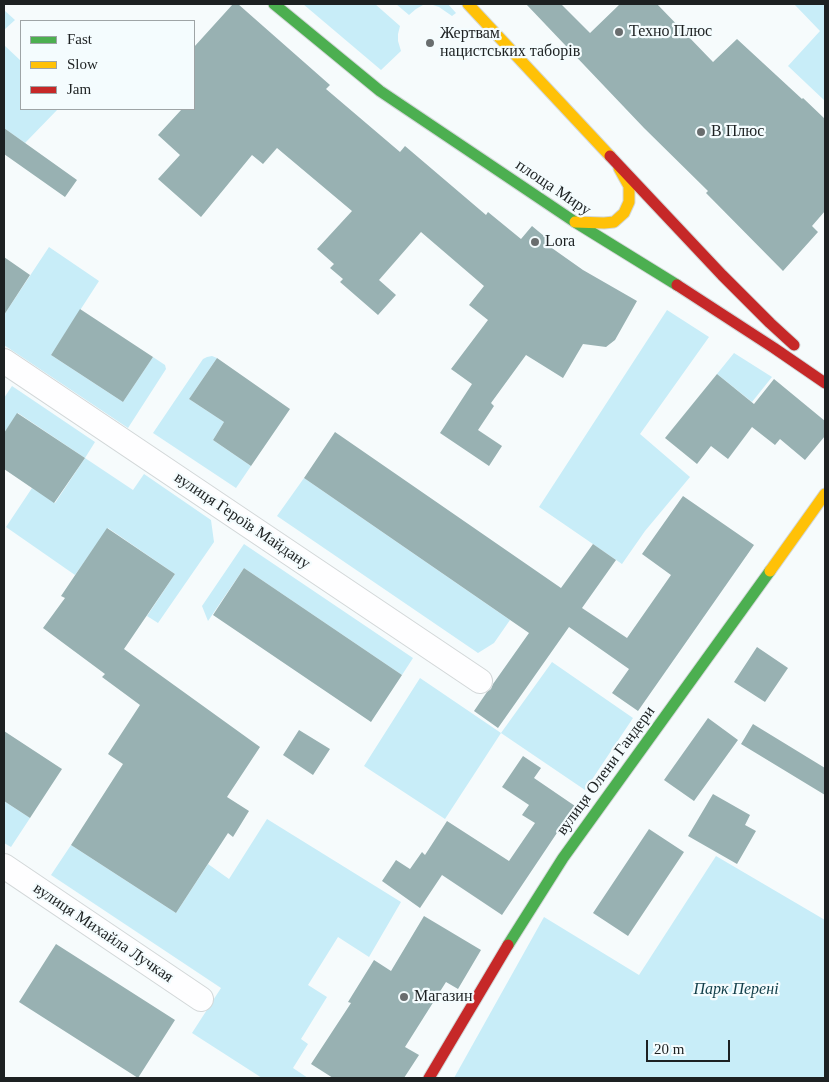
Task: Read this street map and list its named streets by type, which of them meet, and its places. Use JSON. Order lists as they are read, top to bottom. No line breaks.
{"streets":{"main road":["площа Миру","вулиця Олени Гандери"],"street":["вулиця Героїв Майдану","вулиця Михайла Лучкая"]},"parks":["Парк Перені"],"places":["Техно Плюс","Жертвам нацистських таборів","В Плюс","Lora","Магазин"],"legend":["Fast","Slow","Jam"],"scale_bar":"20 m"}
